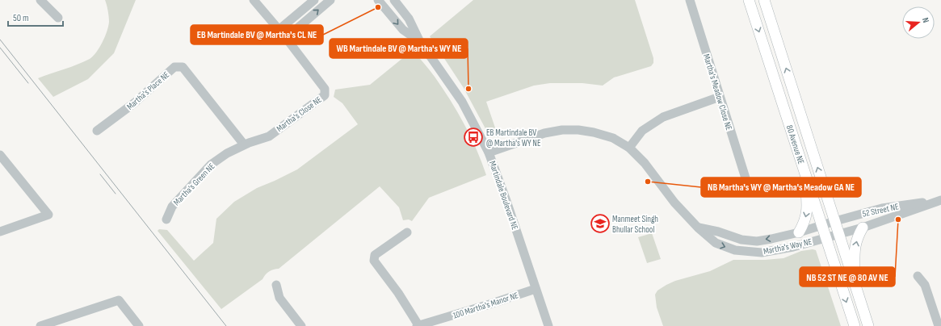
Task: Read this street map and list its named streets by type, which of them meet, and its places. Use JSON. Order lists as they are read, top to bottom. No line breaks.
{"streets":{"main road":["80 Avenue NE"],"street":["Martha's Place NE","Martha's Meadow Close NE","Martha's Close NE","Martha's Green NE","Martindale Boulevard NE","52 Street NE","Martha's Way NE","100 Martha's Manor NE"]},"crossings":[["Martha's Place NE","Martha's Close NE"],["Martha's Place NE","Martha's Green NE"],["Martha's Close NE","Martha's Green NE"],["80 Avenue NE","52 Street NE"],["80 Avenue NE","Martha's Way NE"],["Martindale Boulevard NE","Martha's Way NE"],["Martindale Boulevard NE","100 Martha's Manor NE"],["52 Street NE","Martha's Way NE"]],"places":{"other":["EB Martindale BV @ Martha's CL NE","WB Martindale BV @ Martha's WY NE","NB Martha's WY @ Martha's Meadow GA NE","NB 52 ST NE @ 80 AV NE"],"bus stop":["EB Martindale BV @ Martha's WY NE"],"school or university":["Manmeet Singh Bhullar School"]},"scale_bar":"50 m","north":"right"}
